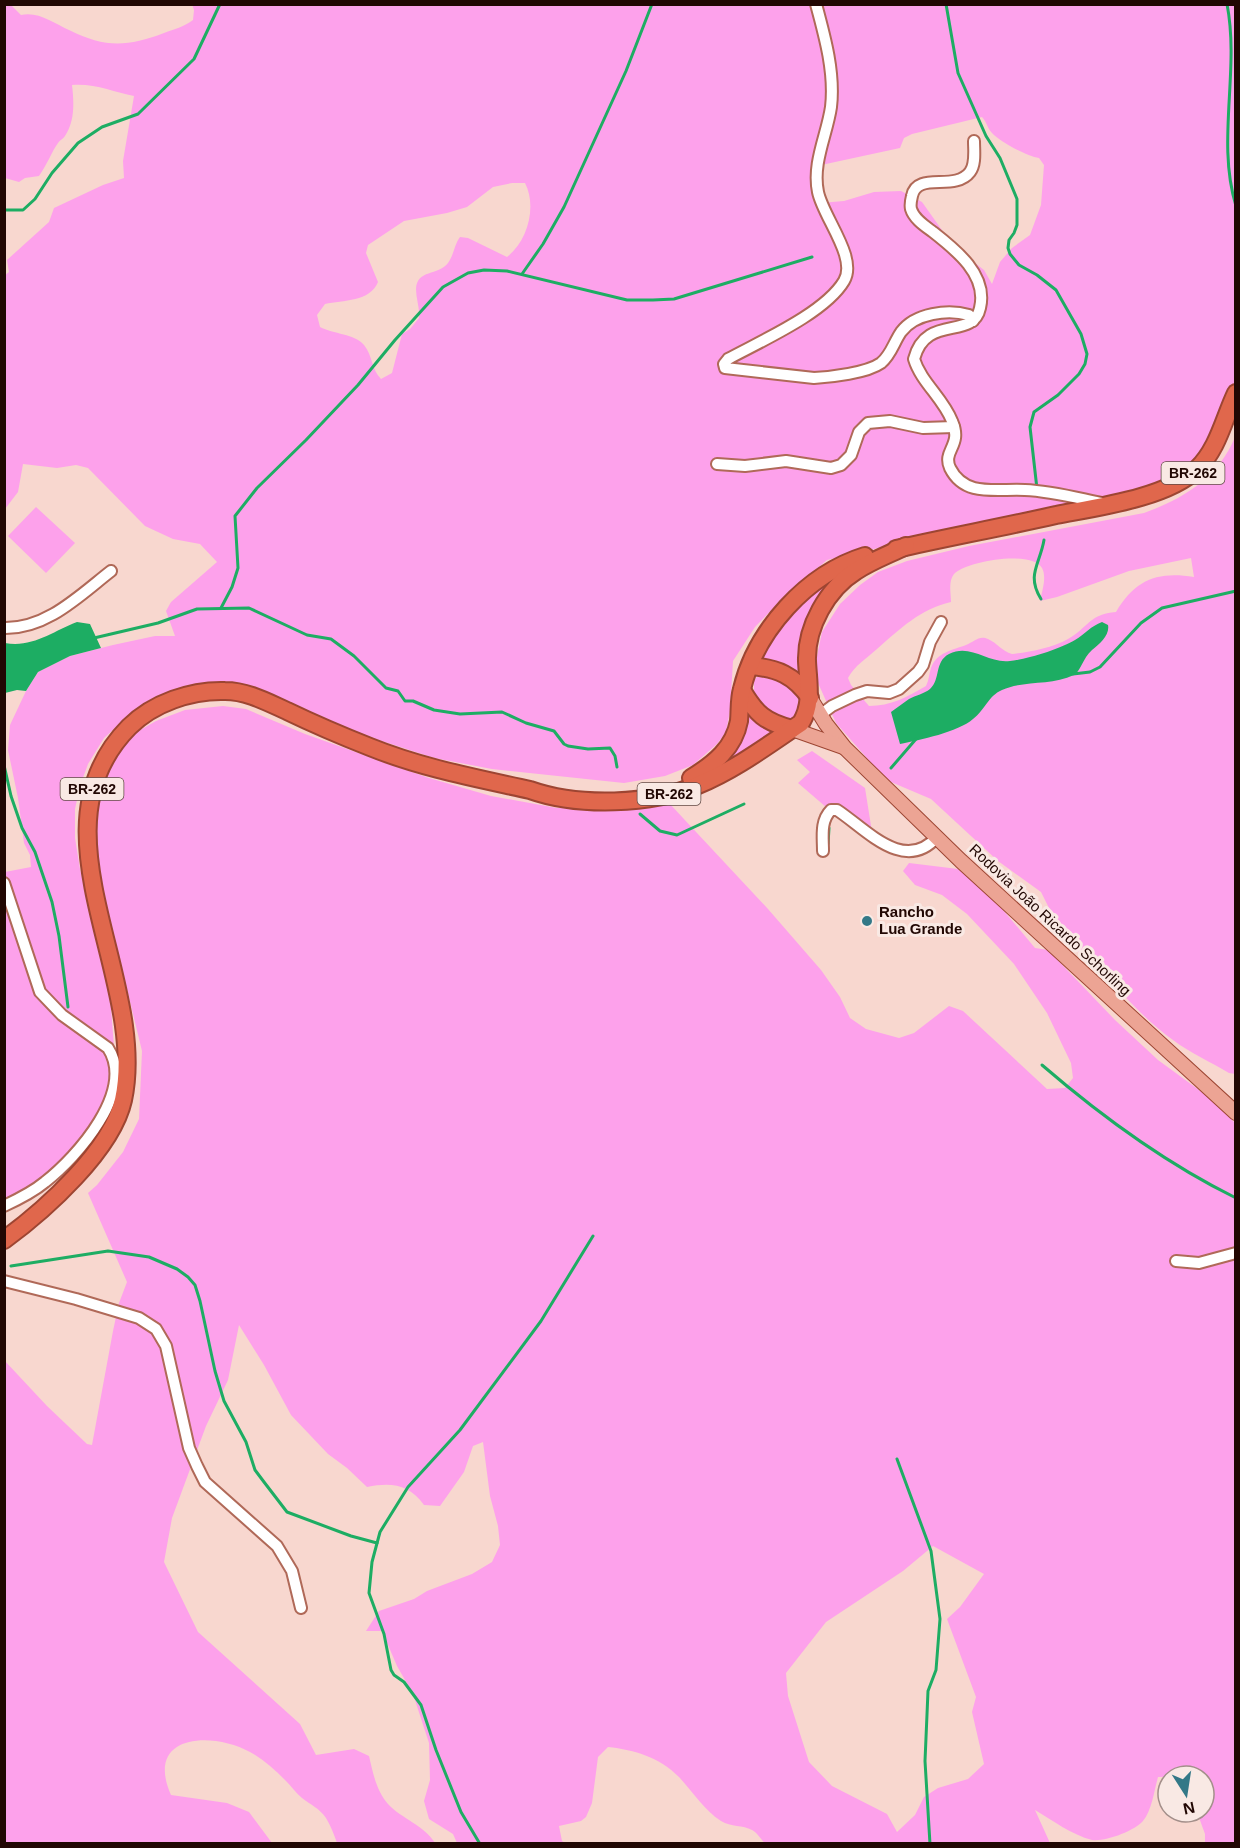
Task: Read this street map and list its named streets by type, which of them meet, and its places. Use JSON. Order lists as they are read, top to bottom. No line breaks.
{"streets":{"highway":["BR-262"],"main road":["Rodovia João Ricardo Schorling"]},"crossings":[["BR-262","Rodovia João Ricardo Schorling"]],"places":["Rancho Lua Grande"],"north":"bottom"}
